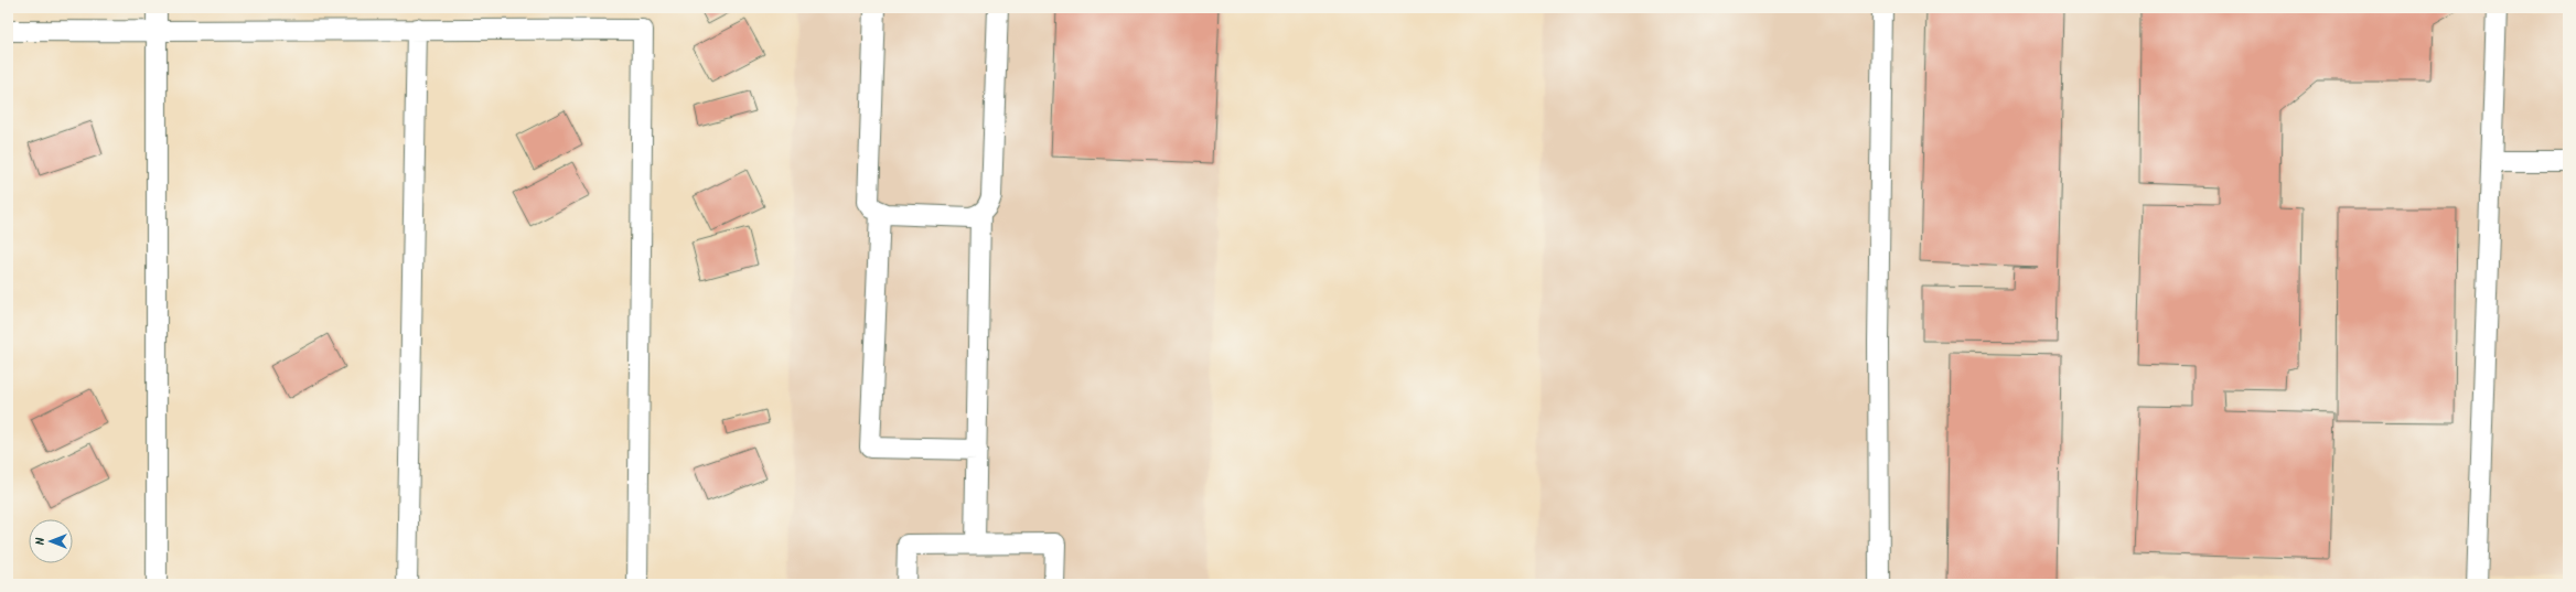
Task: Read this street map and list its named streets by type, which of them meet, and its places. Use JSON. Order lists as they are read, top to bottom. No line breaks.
{"north":"left"}
